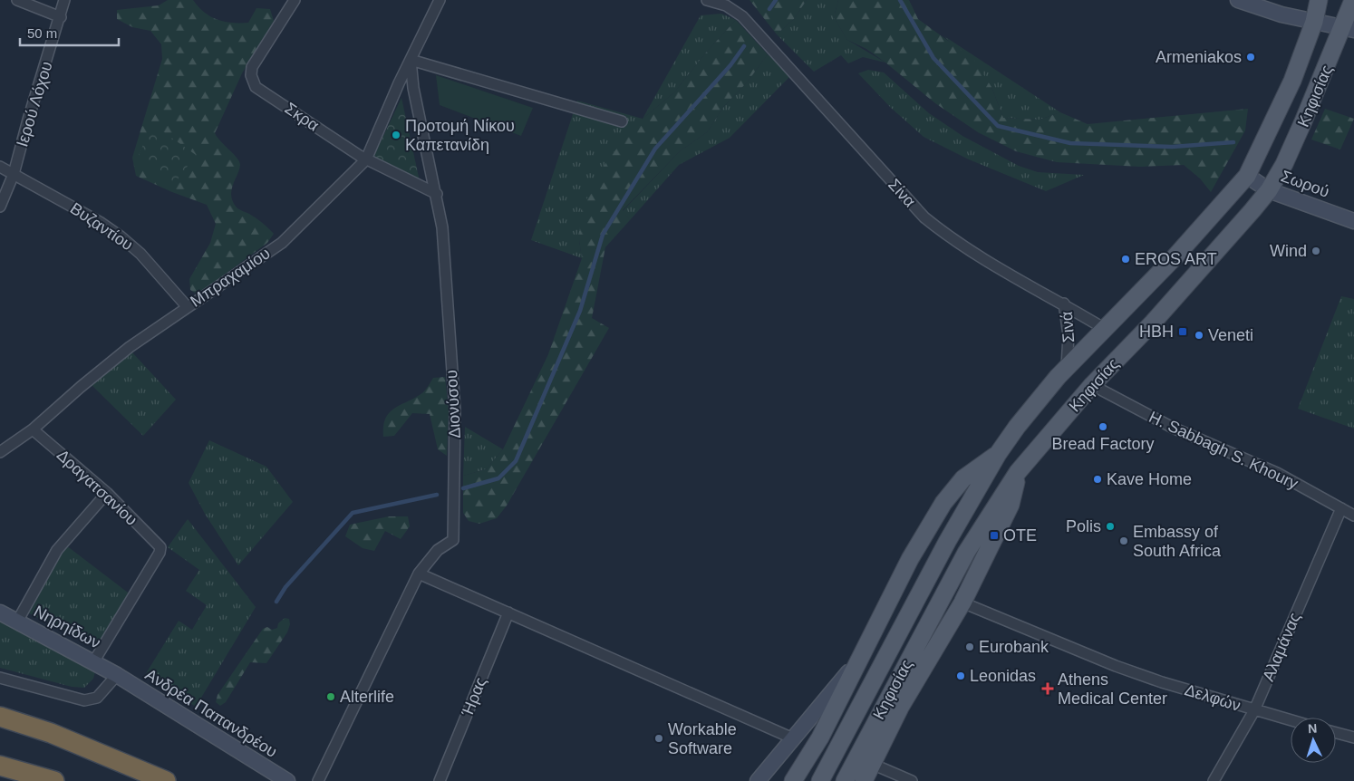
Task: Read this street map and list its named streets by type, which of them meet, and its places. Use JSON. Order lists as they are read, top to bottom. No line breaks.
{"streets":{"main road":["Κηφισίας"],"street":["Ιερού Λόχου","Σκρα","Σωρού","Σίνα","Βυζαντίου","Μπραχαμίου","Σινά","Διονύσου","H. Sabbagh S. Khoury","Δραγατσανίου","Νηρηίδων","Αλαμάνας","Ήρας","Δελφών","Ανδρέα Παπανδρέου"]},"crossings":[["Κηφισίας","Σωρού"],["Κηφισίας","Σινά"],["Κηφισίας","H. Sabbagh S. Khoury"],["Ιερού Λόχου","Βυζαντίου"],["Σκρα","Μπραχαμίου"],["Σκρα","Διονύσου"],["Σίνα","Σινά"],["Βυζαντίου","Μπραχαμίου"],["Μπραχαμίου","Διονύσου"],["Μπραχαμίου","Δραγατσανίου"],["H. Sabbagh S. Khoury","Αλαμάνας"],["Δραγατσανίου","Νηρηίδων"],["Νηρηίδων","Ανδρέα Παπανδρέου"],["Αλαμάνας","Δελφών"]],"places":{"other":["Armeniakos","Προτομή Νίκου Καπετανίδη","Wind","EROS ART","Veneti","Bread Factory","Kave Home","Polis","Embassy of South Africa","Eurobank","Leonidas","Alterlife","Workable Software"],"transit":["ΗΒΗ","ΟΤΕ"],"health":["Athens Medical Center"]},"scale_bar":"50 m","north":"top"}
